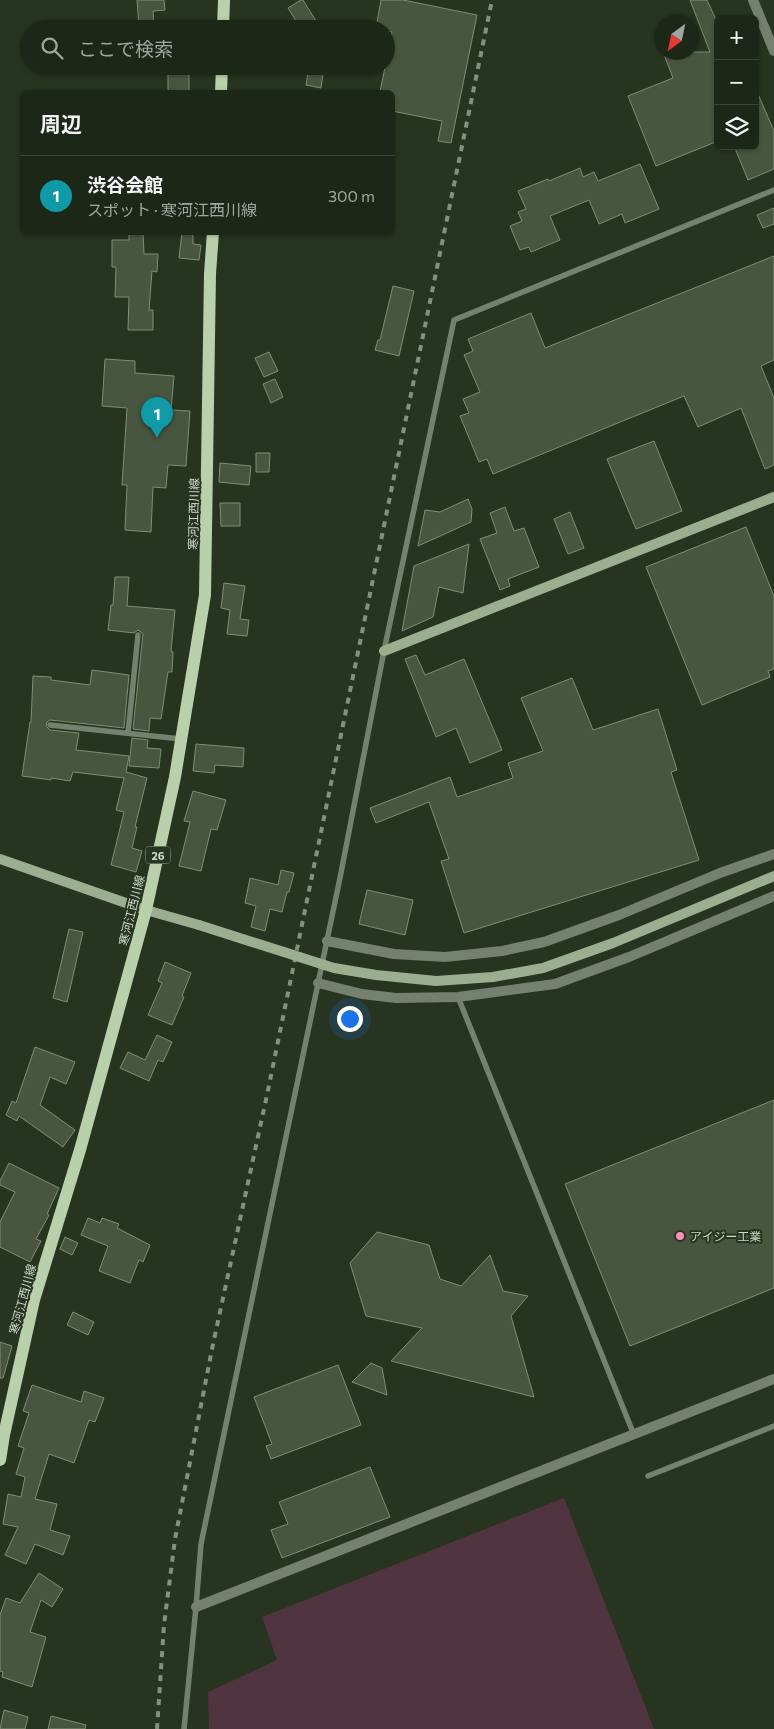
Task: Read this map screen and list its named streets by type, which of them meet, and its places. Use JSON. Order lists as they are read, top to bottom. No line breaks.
{"streets":{"main road":["寒河江西川線","26"]},"places":["アイジー工業"],"north":"bottom left","page":{"map_buttons":["+","−"],"search":"ここで検索","heading":"周辺","list":[{"mark":"1","name":"渋谷会館","note":"スポット · 寒河江西川線","value":"300 m"}],"pins":"1"}}
